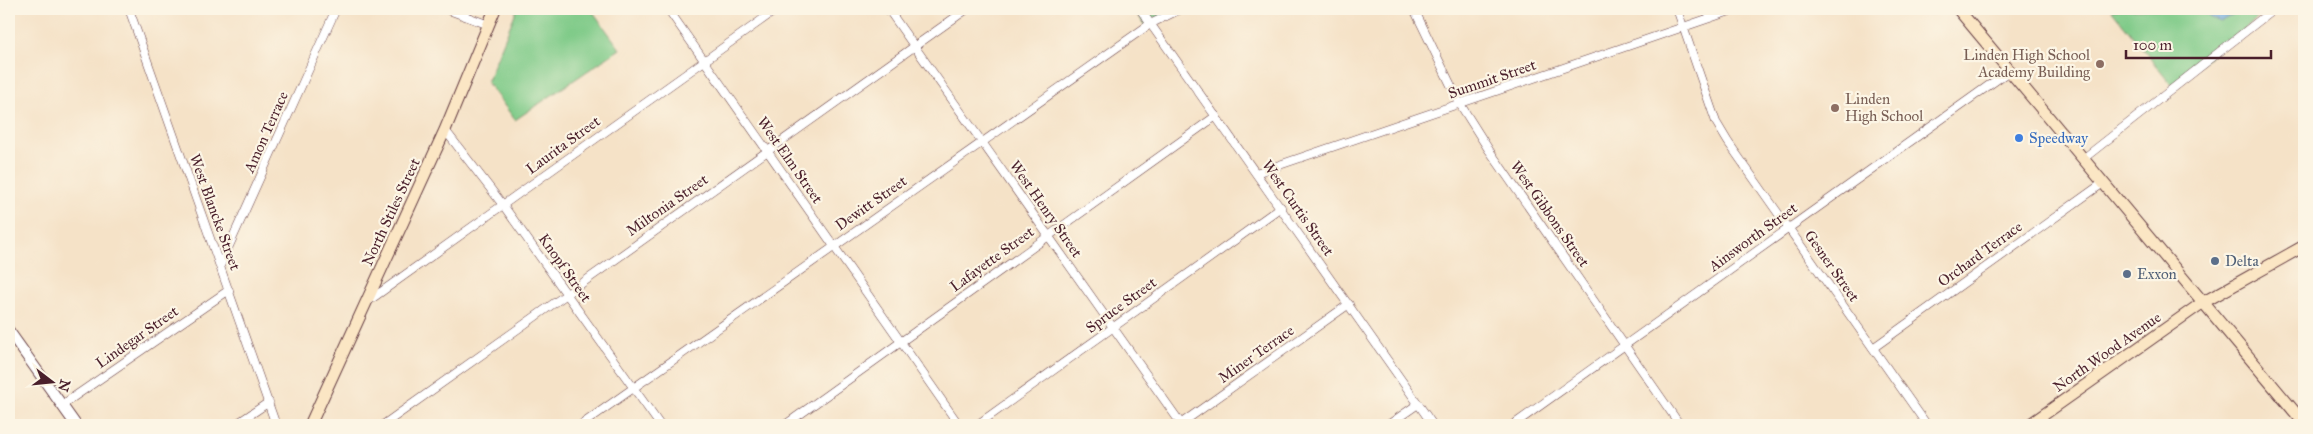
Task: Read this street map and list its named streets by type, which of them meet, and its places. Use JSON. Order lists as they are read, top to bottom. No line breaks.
{"streets":{"main road":["North Stiles Street","North Wood Avenue"],"street":["Summit Street","Amon Terrace","Laurita Street","West Elm Street","Dewitt Street","Miltonia Street","West Curtis Street","West Henry Street","West Blancke Street","West Gibbons Street","Ainsworth Street","Orchard Terrace","Lafayette Street","Gesner Street","Knopf Street","Spruce Street","Lindegar Street","Miner Terrace"]},"crossings":[["Summit Street","West Curtis Street"],["Summit Street","West Gibbons Street"],["Summit Street","Gesner Street"],["Amon Terrace","West Blancke Street"],["Laurita Street","West Elm Street"],["Laurita Street","North Stiles Street"],["Laurita Street","Knopf Street"],["West Elm Street","Dewitt Street"],["West Elm Street","Miltonia Street"],["West Elm Street","Lafayette Street"],["Dewitt Street","West Curtis Street"],["Dewitt Street","West Henry Street"],["Dewitt Street","Knopf Street"],["Miltonia Street","West Henry Street"],["Miltonia Street","Knopf Street"],["West Curtis Street","Lafayette Street"],["West Curtis Street","Spruce Street"],["West Curtis Street","Miner Terrace"],["West Henry Street","Lafayette Street"],["West Henry Street","Spruce Street"],["West Henry Street","Miner Terrace"],["West Blancke Street","Lindegar Street"],["North Stiles Street","Knopf Street"],["West Gibbons Street","Ainsworth Street"],["Ainsworth Street","Gesner Street"],["Orchard Terrace","Gesner Street"]],"places":["Linden High School Academy Building","Linden High School","Speedway","Delta","Exxon"],"scale_bar":"100 m","north":"right"}
